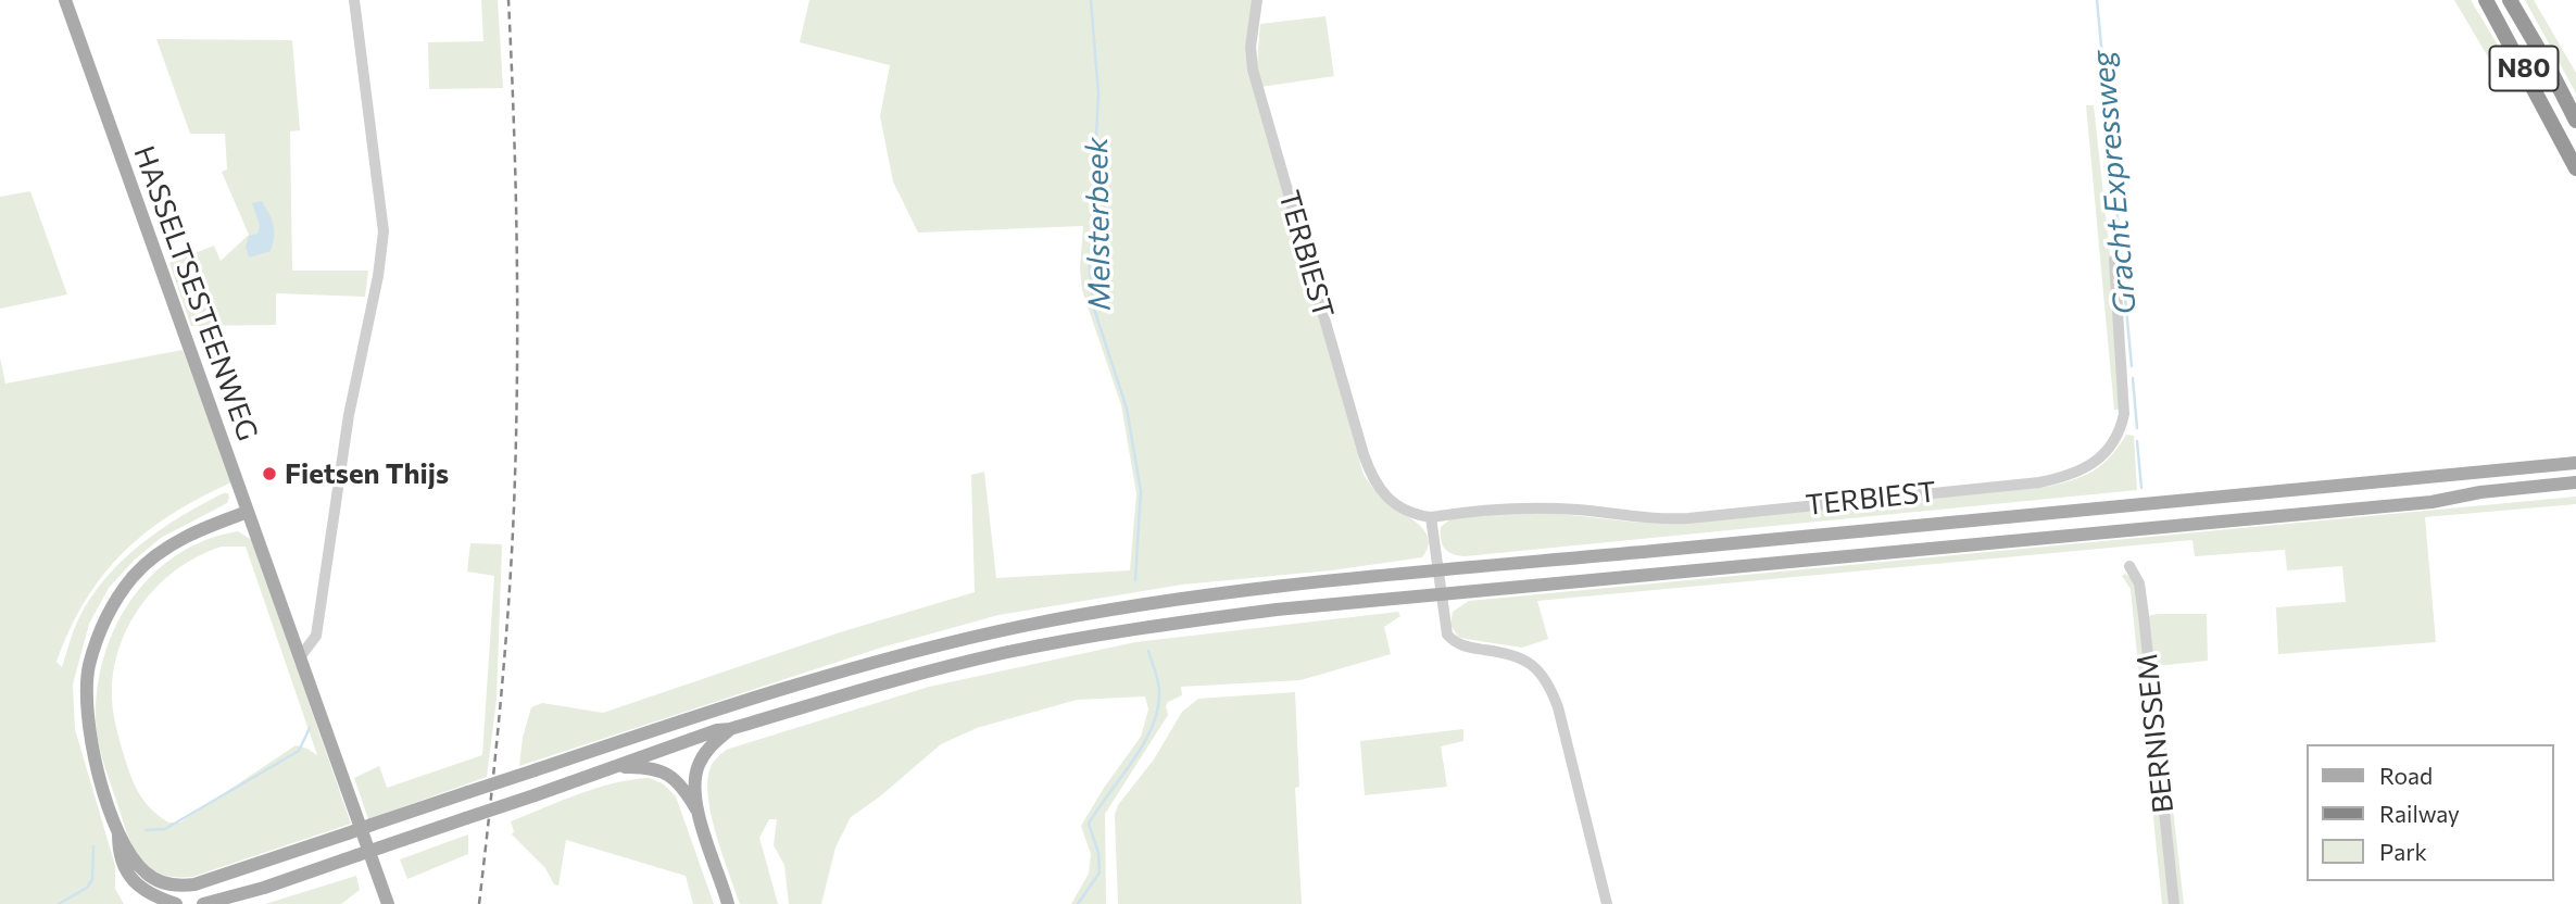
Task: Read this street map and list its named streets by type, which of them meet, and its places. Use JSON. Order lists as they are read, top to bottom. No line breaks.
{"streets":{"highway":["N80"],"main road":["HASSELTSESTEENWEG"],"street":["TERBIEST","BERNISSEM"]},"water":["Gracht Expressweg","Melsterbeek"],"places":["Fietsen Thijs"],"legend":["Road","Railway","Park"]}
